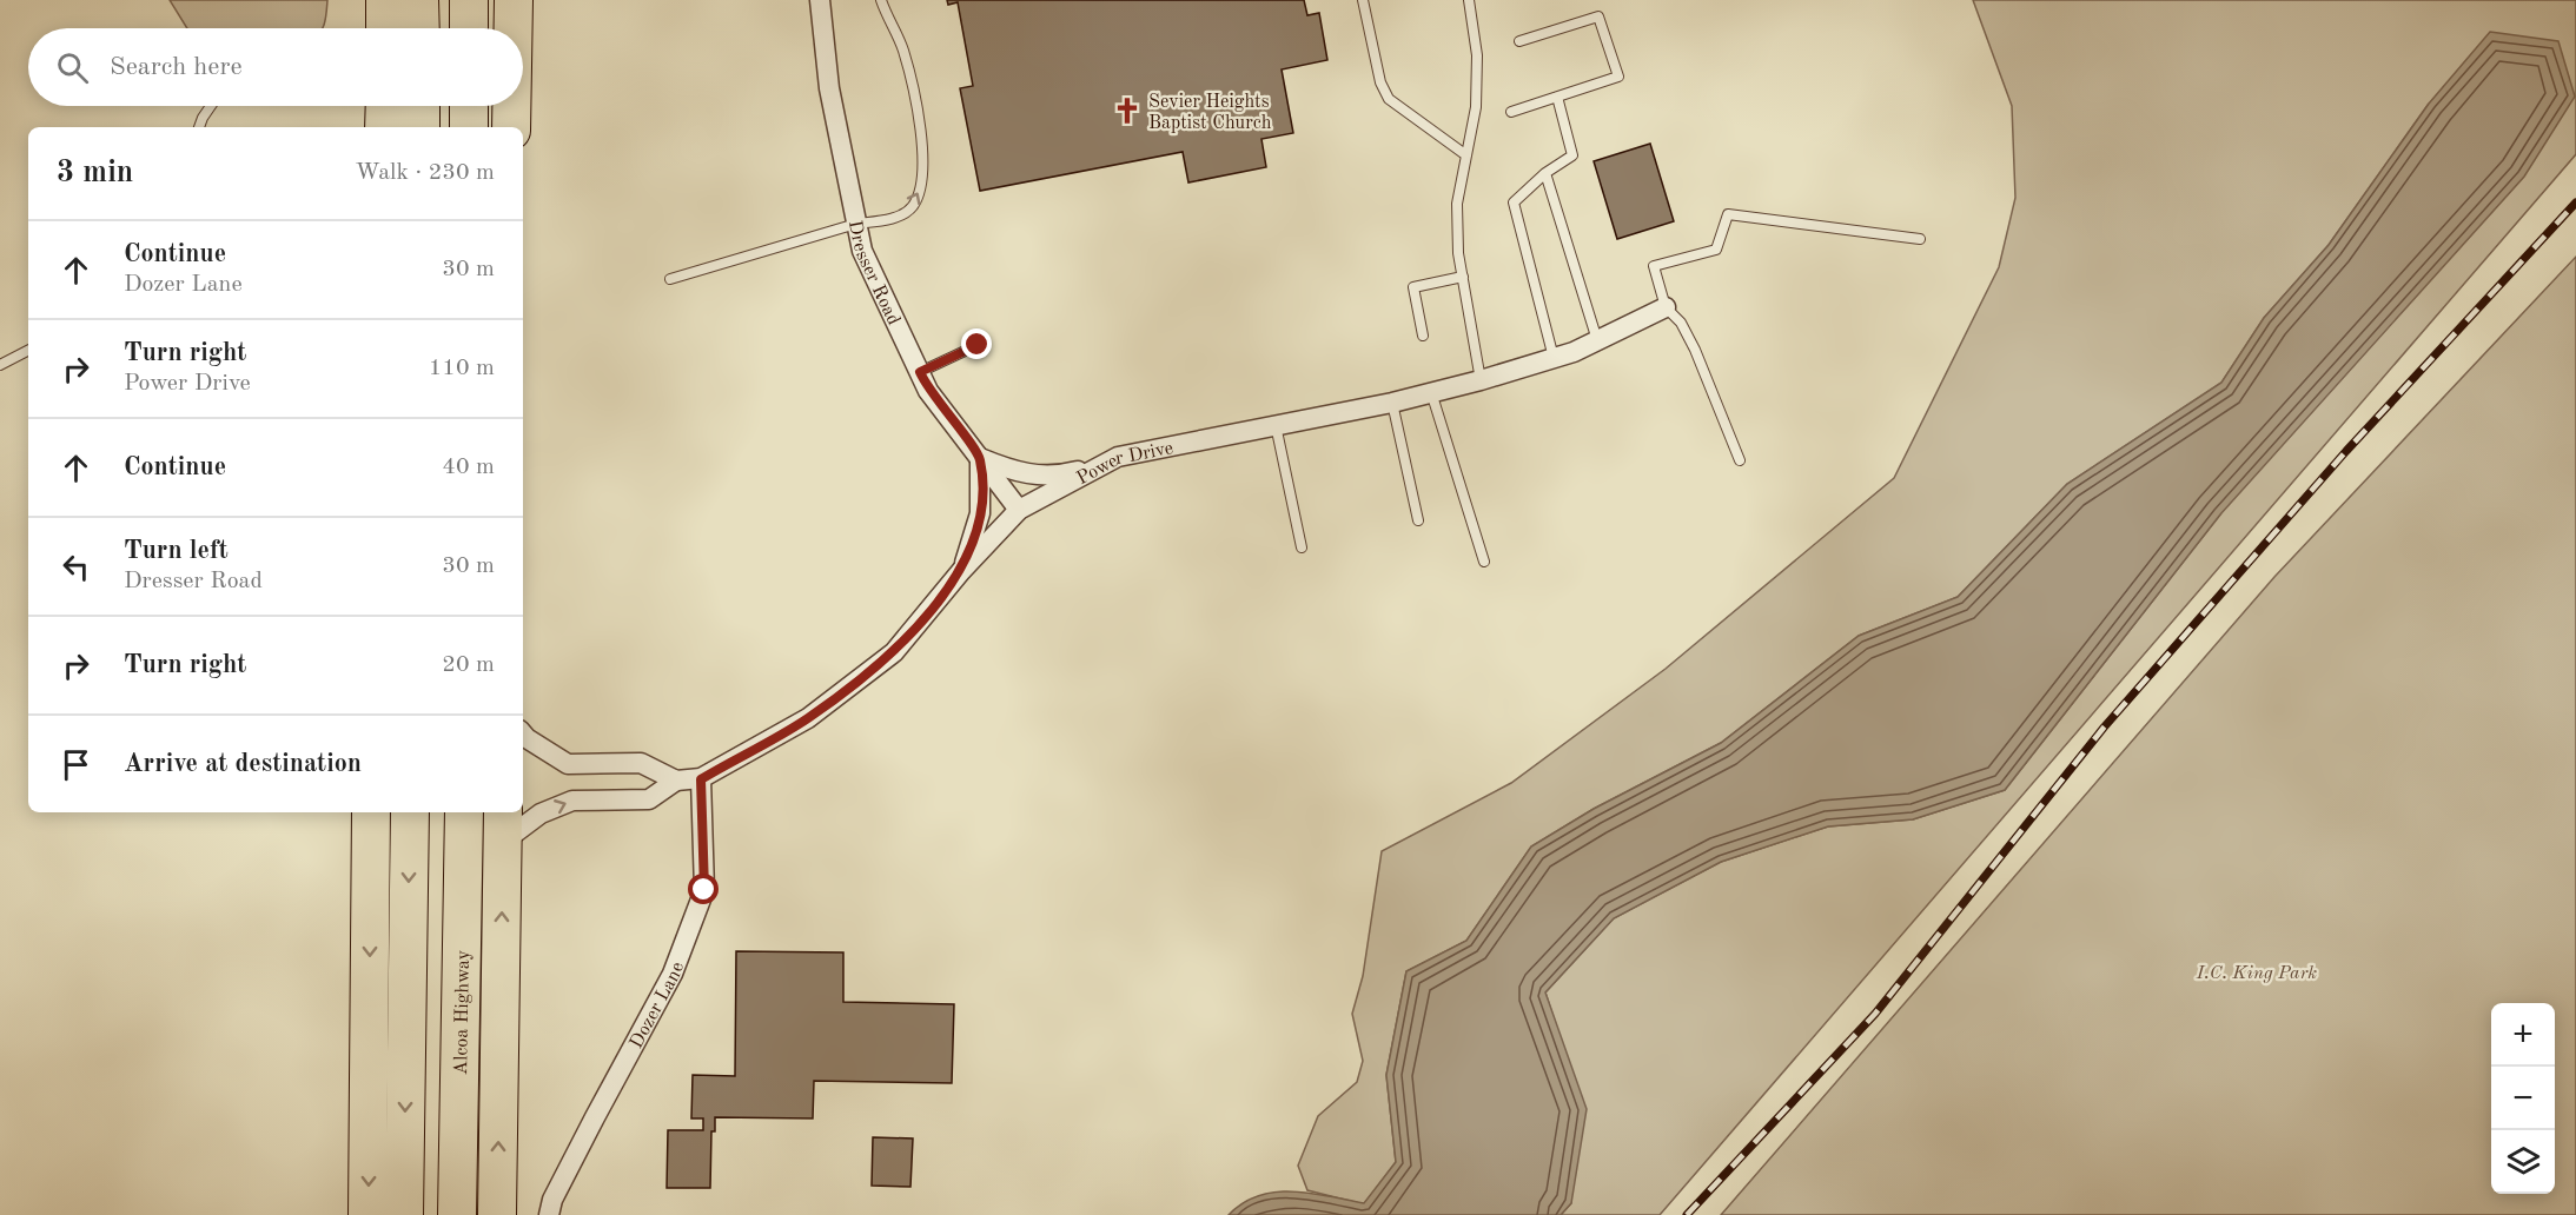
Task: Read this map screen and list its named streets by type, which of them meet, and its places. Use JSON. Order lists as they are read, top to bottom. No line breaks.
{"streets":{"highway":["Alcoa Highway"],"street":["Dresser Road","Power Drive","Dozer Lane"]},"crossings":[["Dresser Road","Power Drive"],["Power Drive","Dozer Lane"]],"parks":["I.C. King Park"],"places":{"church":["Sevier Heights Baptist Church"]},"page":{"search":"Search here","heading":["3 min","Walk · 230 m"],"list":[["Continue","Dozer Lane","30 m"],["Turn right","Power Drive","110 m"],["Continue","40 m"],["Turn left","Dresser Road","30 m"],["Turn right","20 m"],"Arrive at destination"],"map_buttons":["+","−"]}}
